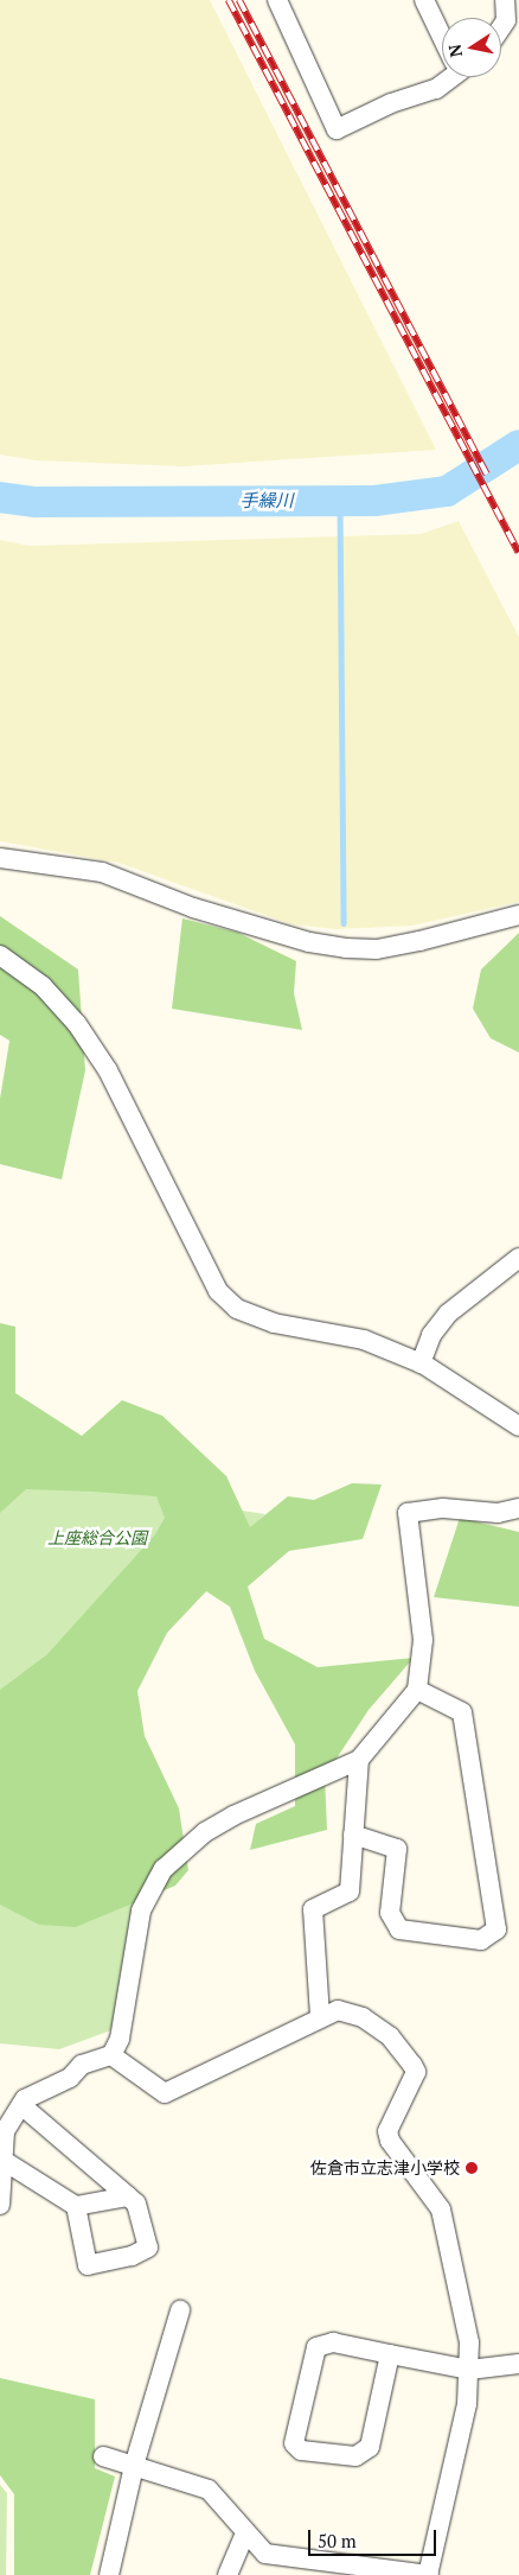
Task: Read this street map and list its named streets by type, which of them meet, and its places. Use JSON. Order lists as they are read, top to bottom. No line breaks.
{"water":["手繰川"],"parks":["上座総合公園"],"places":["佐倉市立志津小学校"],"scale_bar":"50 m","north":"left"}
